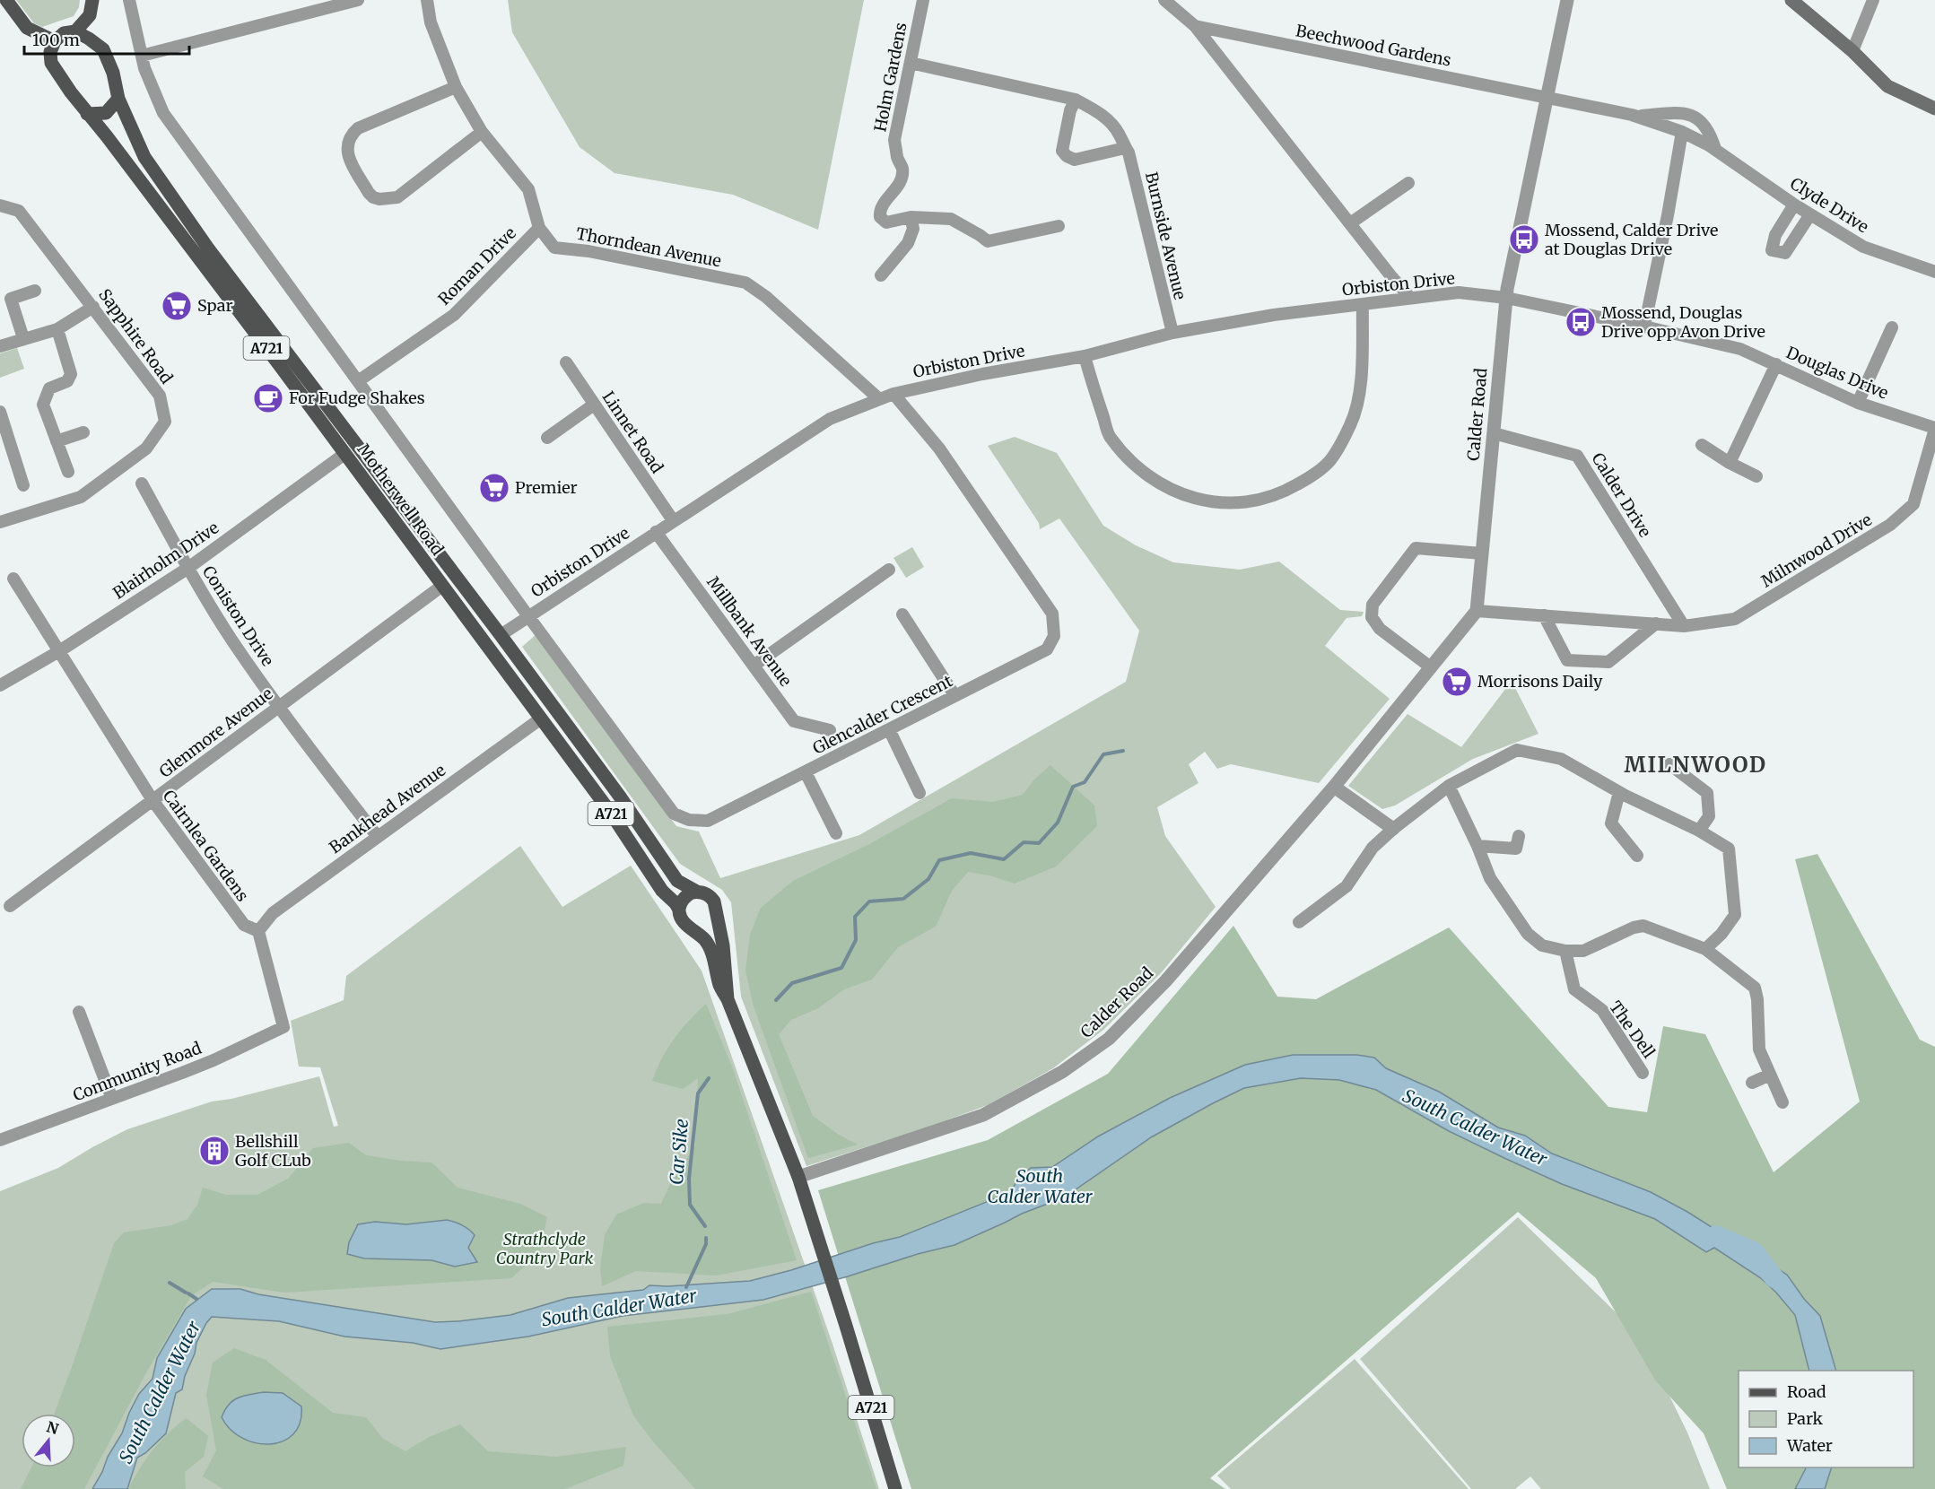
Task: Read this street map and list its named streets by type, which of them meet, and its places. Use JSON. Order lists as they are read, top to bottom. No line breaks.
{"streets":{"main road":["A721","Motherwell Road"],"street":["Beechwood Gardens","Holm Gardens","Clyde Drive","Burnside Avenue","Thorndean Avenue","Roman Drive","Orbiston Drive","Sapphire Road","Douglas Drive","Calder Road","Linnet Road","Calder Drive","Milnwood Drive","Blairholm Drive","Coniston Drive","Millbank Avenue","Glencalder Crescent","Glenmore Avenue","Bankhead Avenue","Cairnlea Gardens","The Dell","Community Road"]},"crossings":[["Beechwood Gardens","Clyde Drive"],["Beechwood Gardens","Orbiston Drive"],["Beechwood Gardens","Calder Road"],["Holm Gardens","Burnside Avenue"],["Clyde Drive","Calder Road"],["Burnside Avenue","Orbiston Drive"],["Thorndean Avenue","Roman Drive"],["Thorndean Avenue","Orbiston Drive"],["Orbiston Drive","Douglas Drive"],["Orbiston Drive","Calder Road"],["Orbiston Drive","Linnet Road"],["Orbiston Drive","Motherwell Road"],["Orbiston Drive","Millbank Avenue"],["Orbiston Drive","Glencalder Crescent"],["A721","Calder Road"],["A721","Motherwell Road"],["Douglas Drive","Calder Road"],["Douglas Drive","Milnwood Drive"],["Calder Road","Calder Drive"],["Calder Road","Milnwood Drive"],["Calder Drive","Milnwood Drive"],["Motherwell Road","Blairholm Drive"],["Motherwell Road","Glenmore Avenue"],["Motherwell Road","Bankhead Avenue"],["Blairholm Drive","Coniston Drive"],["Blairholm Drive","Cairnlea Gardens"],["Coniston Drive","Glenmore Avenue"],["Coniston Drive","Bankhead Avenue"],["Glenmore Avenue","Cairnlea Gardens"],["Bankhead Avenue","Cairnlea Gardens"],["Bankhead Avenue","Community Road"],["Cairnlea Gardens","Community Road"]],"districts":["MILNWOOD"],"water":["South Calder Water","Car Sike"],"parks":["Strathclyde Country Park"],"places":{"bus stop":["Mossend, Calder Drive at Douglas Drive","Mossend, Douglas Drive opp Avon Drive"],"supermarket":["Spar","Premier","Morrisons Daily"],"cafe":["For Fudge Shakes"],"building":["Bellshill Golf CLub"]},"legend":["Road","Park","Water"],"scale_bar":"100 m","north":"top"}
